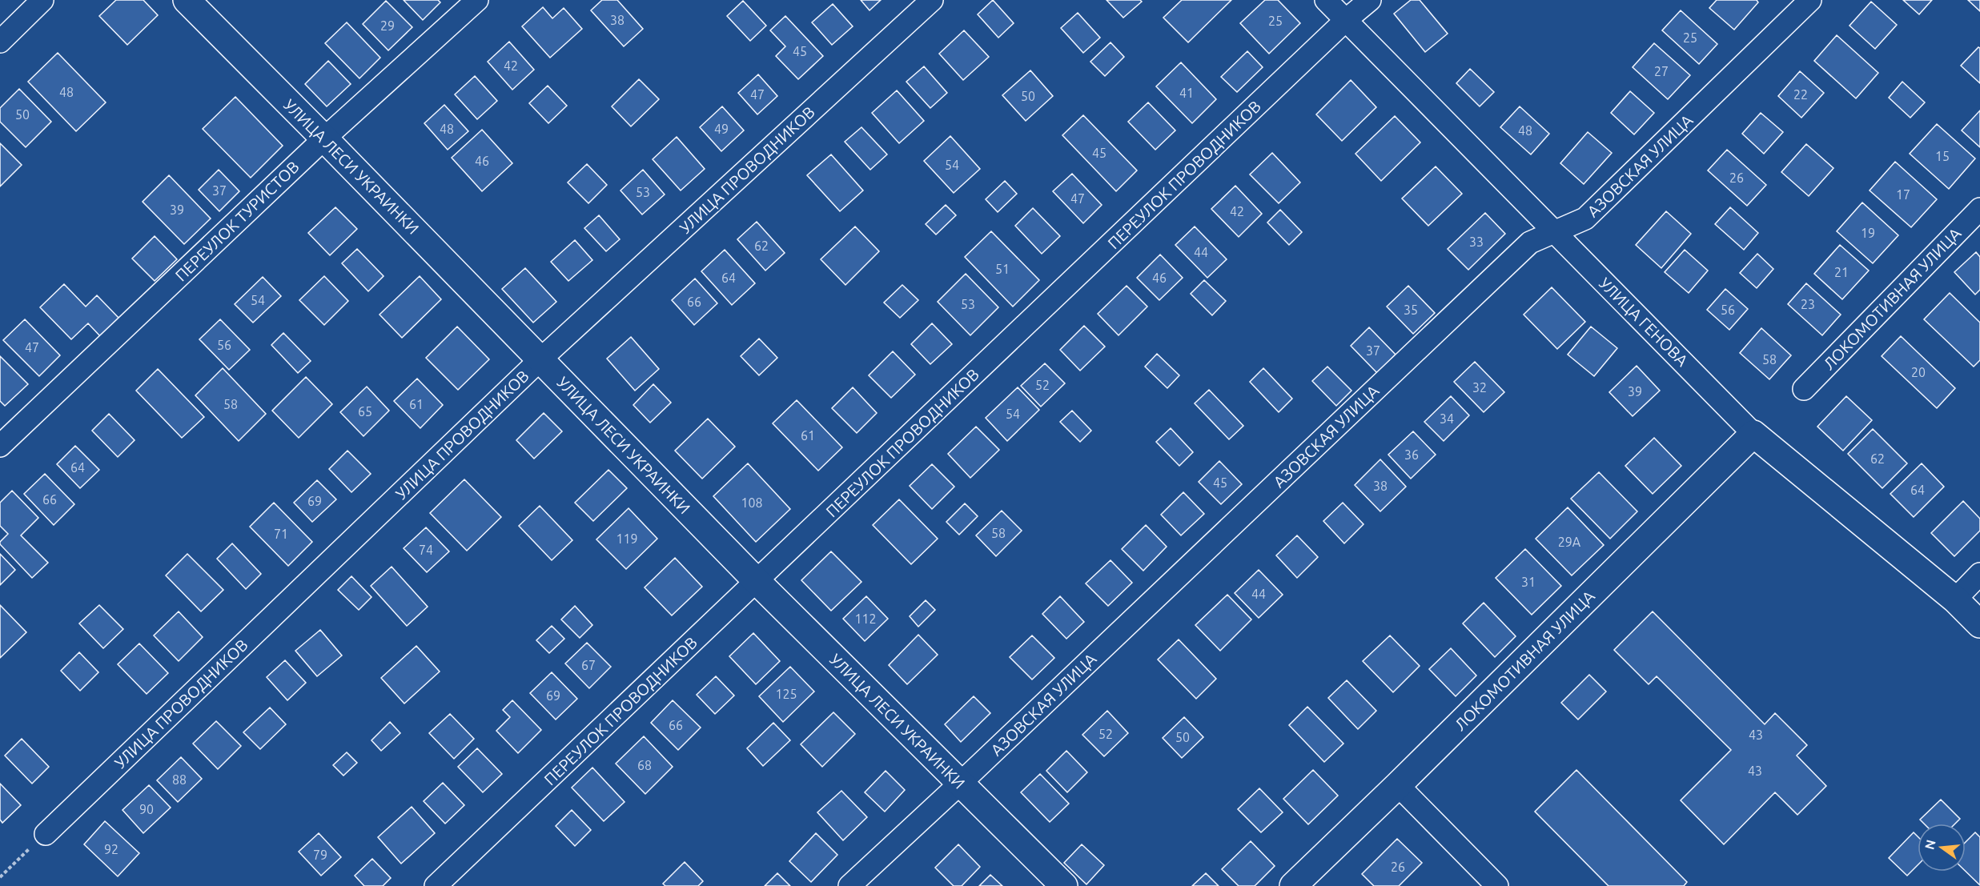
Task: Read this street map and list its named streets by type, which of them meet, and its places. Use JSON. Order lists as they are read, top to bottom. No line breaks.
{"streets":{"main road":["УЛИЦА ЛЕСИ УКРАИНКИ","ЛОКОМОТИВНАЯ УЛИЦА","УЛИЦА ГЕНОВА"],"street":["АЗОВСКАЯ УЛИЦА","УЛИЦА ПРОВОДНИКОВ","ПЕРЕУЛОК ПРОВОДНИКОВ","ПЕРЕУЛОК ТУРИСТОВ"]},"crossings":[["АЗОВСКАЯ УЛИЦА","УЛИЦА ЛЕСИ УКРАИНКИ"],["АЗОВСКАЯ УЛИЦА","УЛИЦА ГЕНОВА"],["УЛИЦА ЛЕСИ УКРАИНКИ","УЛИЦА ПРОВОДНИКОВ"],["УЛИЦА ЛЕСИ УКРАИНКИ","ПЕРЕУЛОК ПРОВОДНИКОВ"],["УЛИЦА ЛЕСИ УКРАИНКИ","ПЕРЕУЛОК ТУРИСТОВ"],["ПЕРЕУЛОК ПРОВОДНИКОВ","УЛИЦА ГЕНОВА"],["ЛОКОМОТИВНАЯ УЛИЦА","УЛИЦА ГЕНОВА"]],"house_numbers":["38","25","29","25","45","42","27","48","41","47","22","50","50","48","49","48","45","15","46","54","26","37","53","17","47","39","42","19","33","62","44","51","21","64","46","54","66","53","23","35","56","56","47","37","58","20","52","32","39","58","61","65","54","34","61","36","62","64","45","38","64","66","69","108","58","71","119","29А","74","31","44","112","67","125","69","66","52","43","50","68","43","88","90","92","79","26"],"north":"left"}
